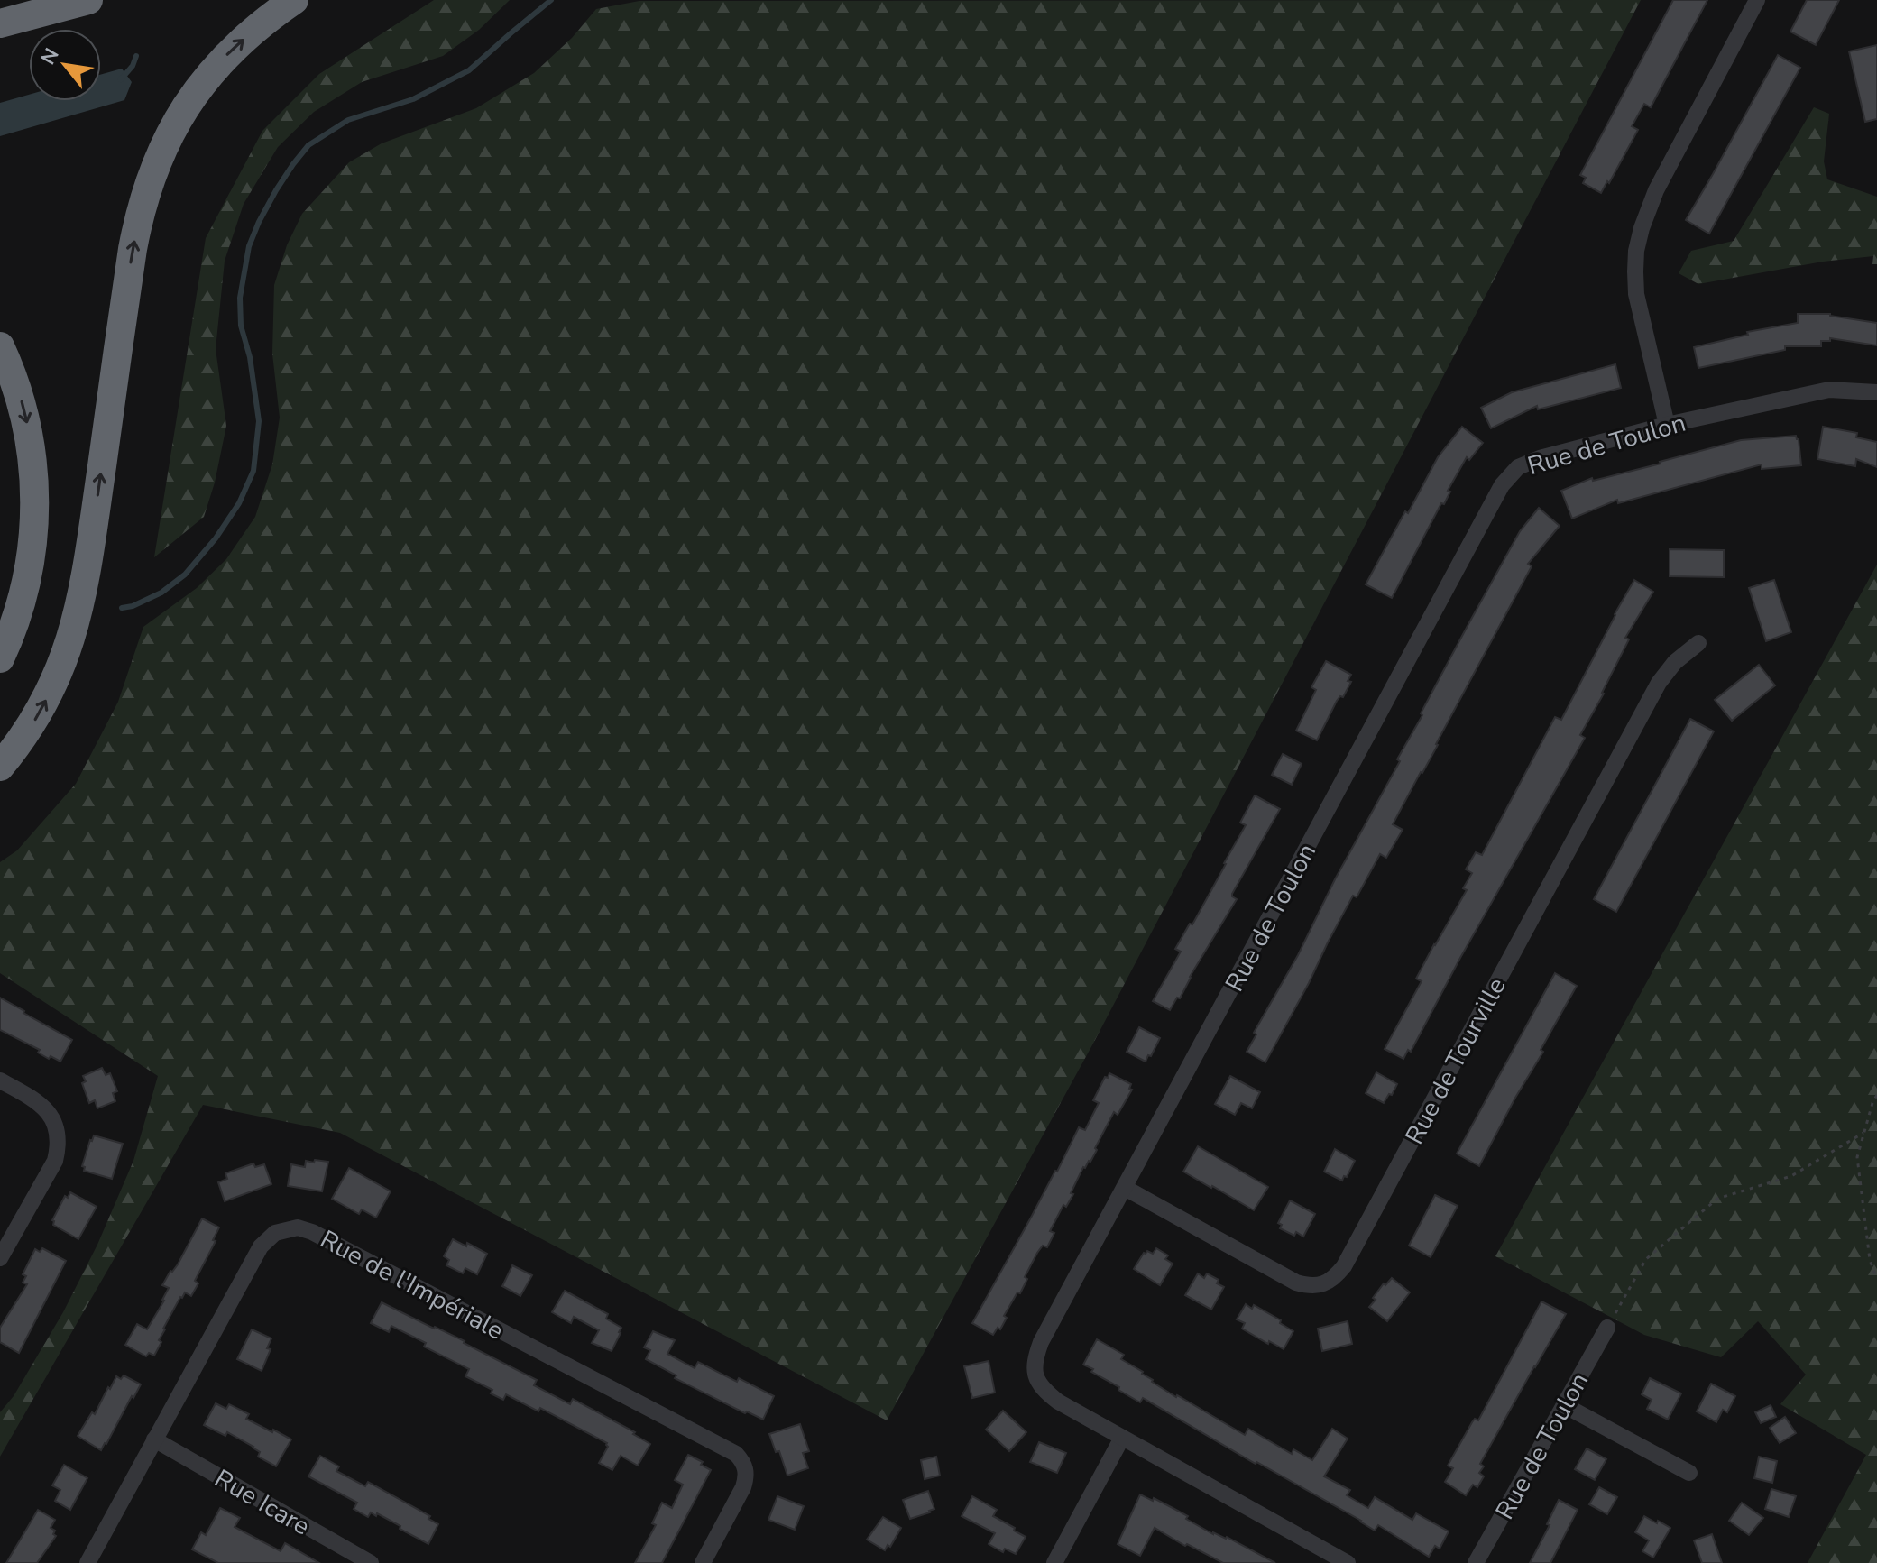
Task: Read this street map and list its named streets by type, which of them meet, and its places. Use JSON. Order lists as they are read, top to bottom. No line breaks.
{"streets":{"street":["Rue de Toulon","Rue de Tourville","Rue de l'Impériale","Rue Icare"]},"crossings":[["Rue de Toulon","Rue de Tourville"],["Rue de l'Impériale","Rue Icare"]],"north":"top left"}
